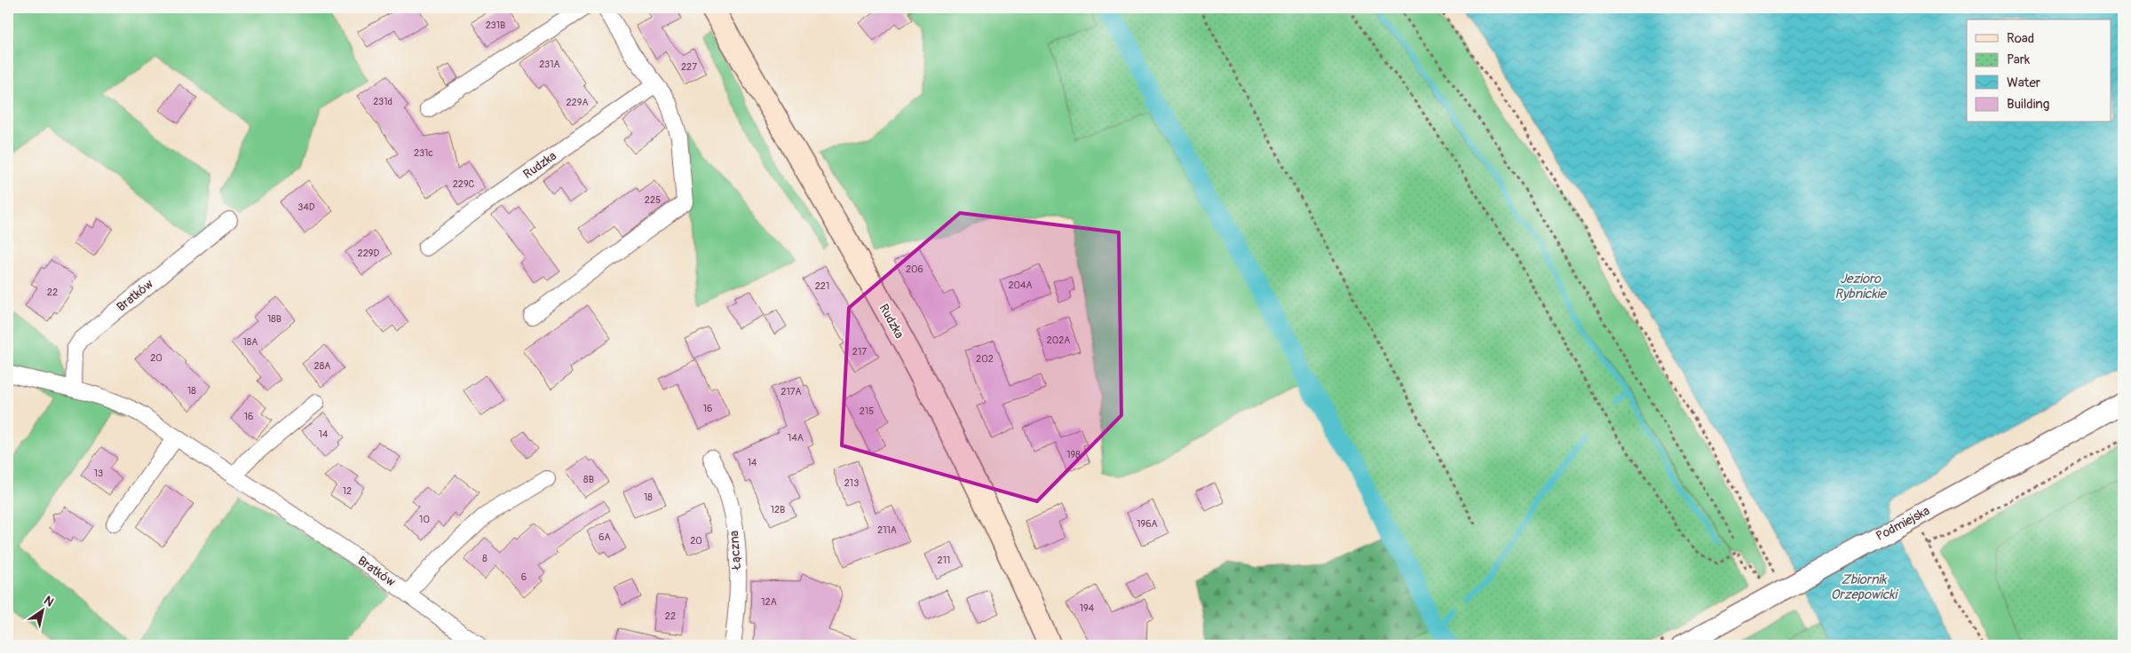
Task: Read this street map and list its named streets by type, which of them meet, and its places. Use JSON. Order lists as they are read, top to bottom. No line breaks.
{"streets":{"main road":["Rudzka"],"street":["Bratków","Podmiejska","Łączna"]},"water":["Jezioro Rybnickie","Zbiornik Orzepowicki"],"house_numbers":["231B","231A","227","231d","229A","231c","229C","225","34D","229D","206","204A","221","22","18B","202A","18A","217","20","202","28A","18","217A","16","215","16","14","14A","198","14","13","8B","213","12","18","12B","10","196A","211A","6A","20","8","211","6","12A","194","22"],"legend":["Road","Park","Water","Building"],"north":"top right"}
